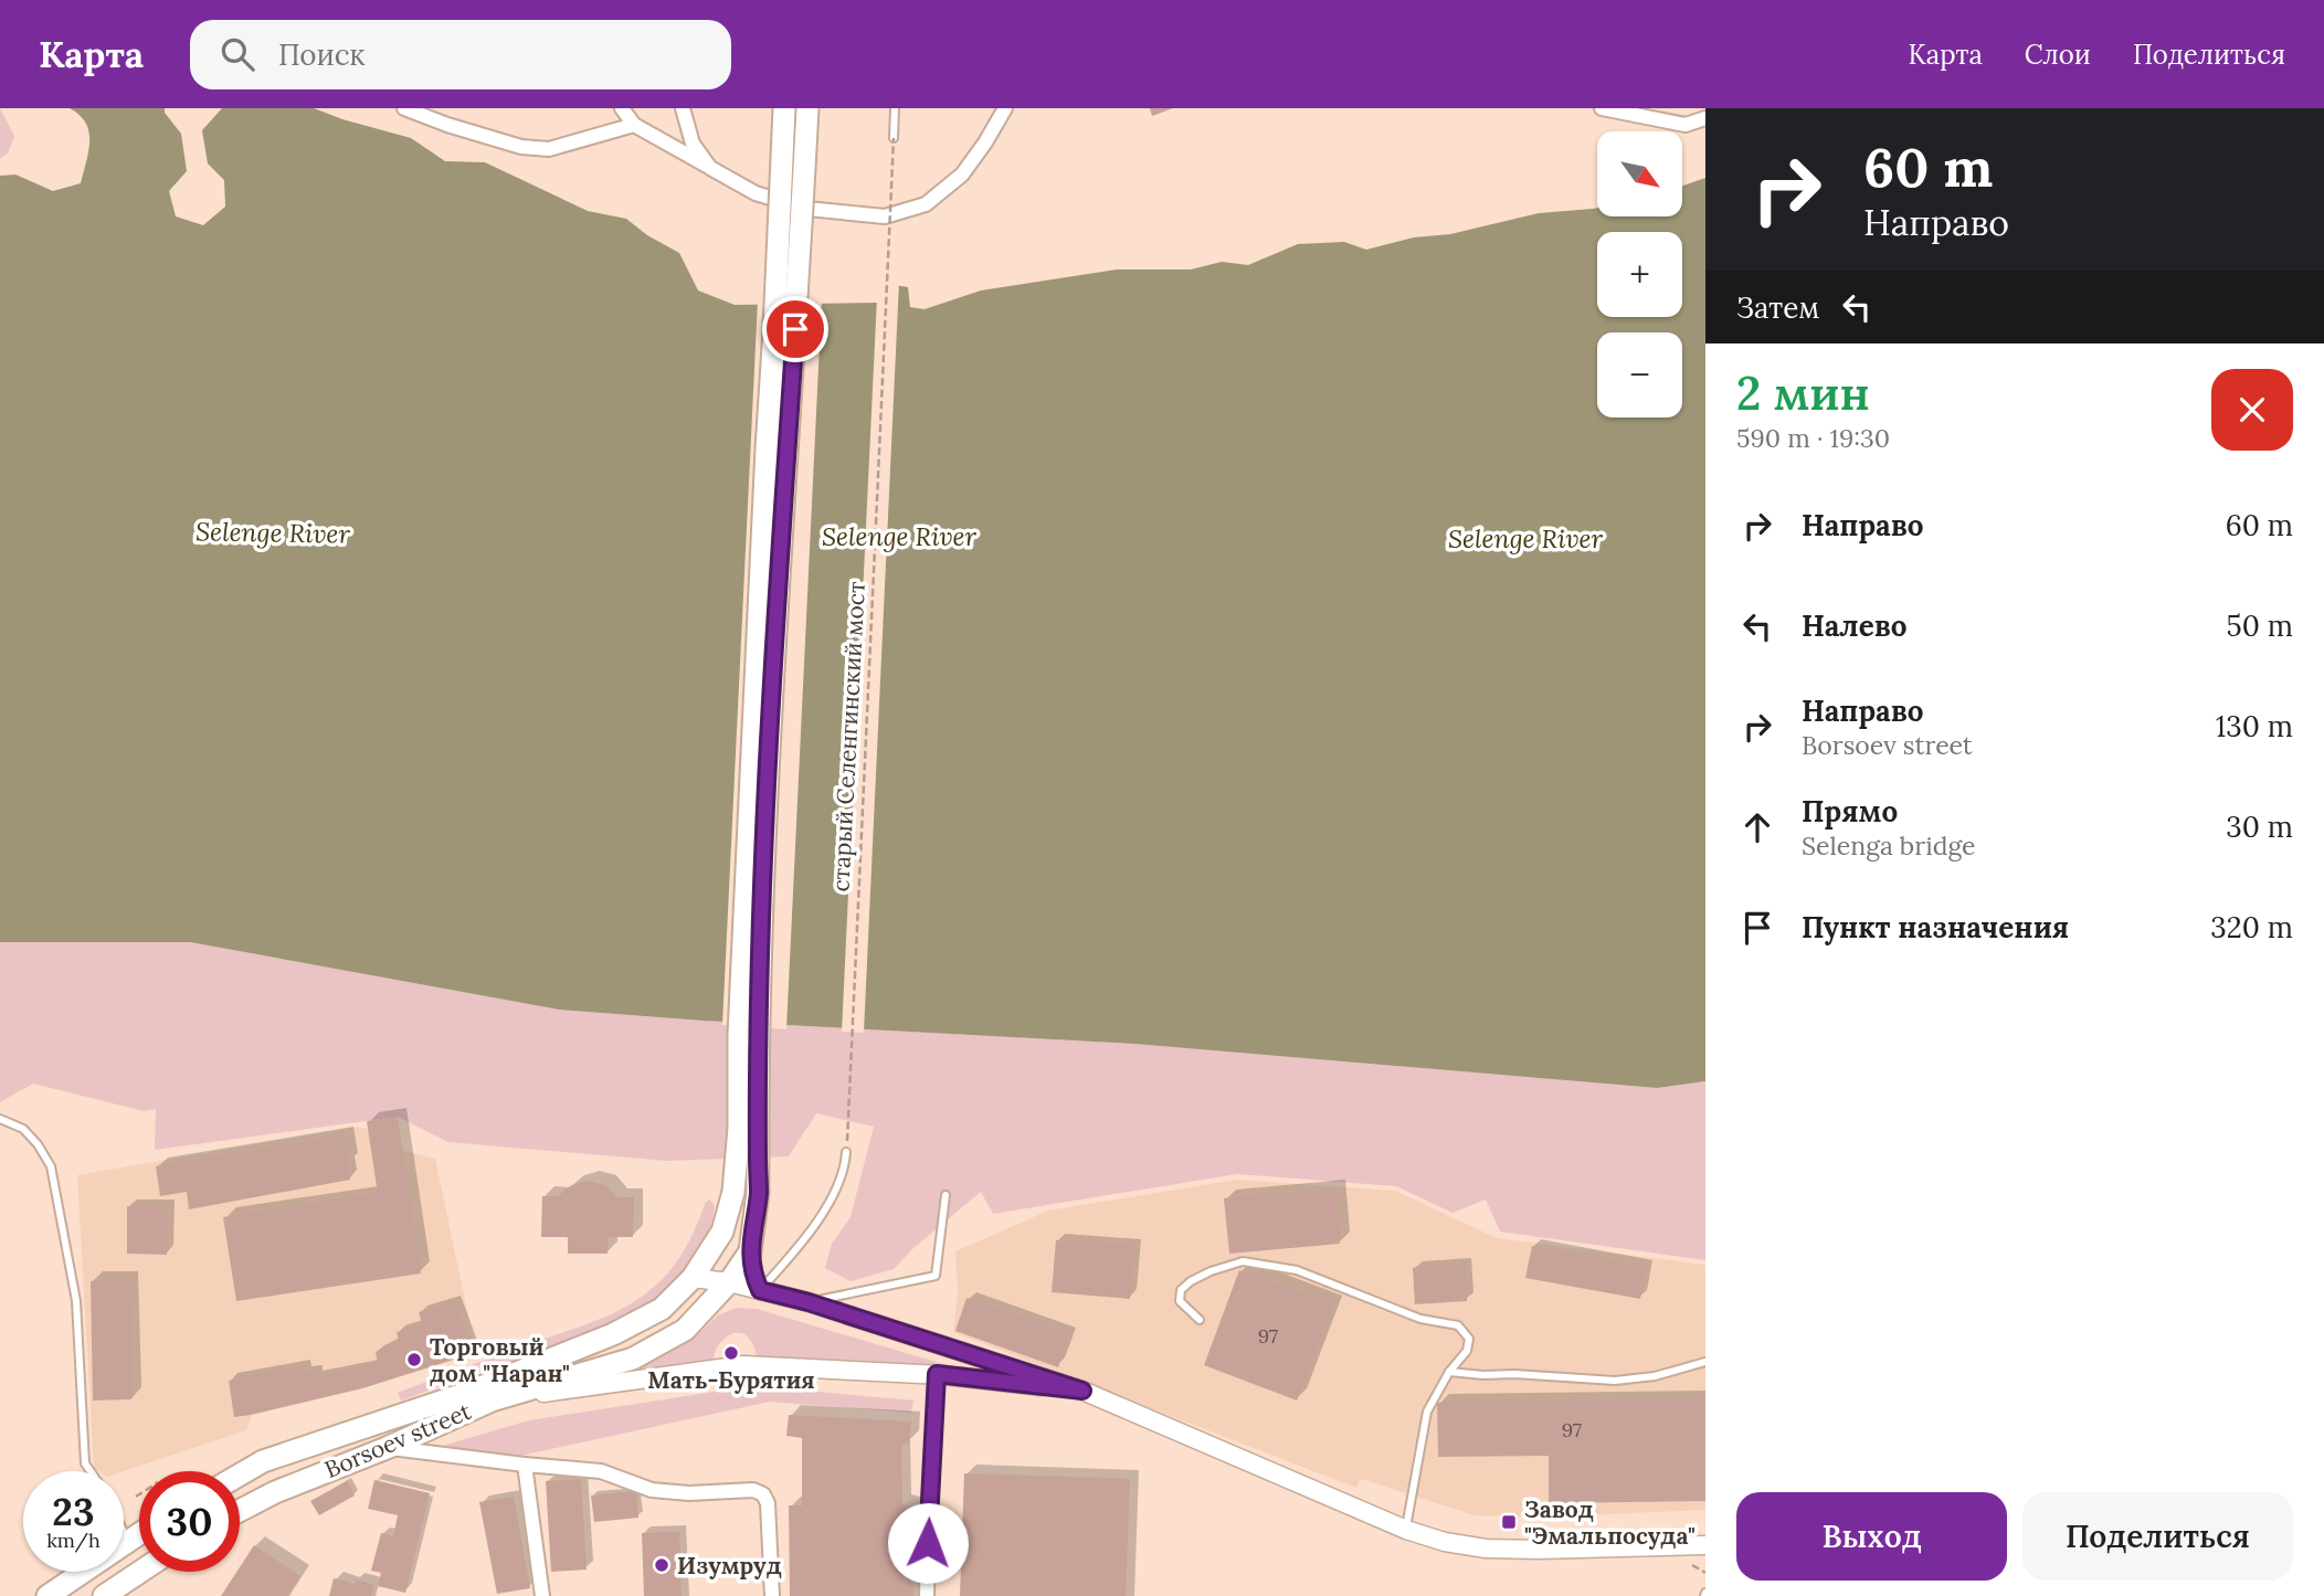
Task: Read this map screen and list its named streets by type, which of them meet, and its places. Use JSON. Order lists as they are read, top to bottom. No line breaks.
{"streets":{"main road":["Borsoev street"],"path":["старый Селенгинский мост"]},"water":["Selenge River"],"places":{"other":["Мать-Бурятия","Торговый дом \"Наран\"","Изумруд"],"transit":["Завод \"Эмальпосуда\""]},"house_numbers":["97","97"],"north":"bottom right","page":{"header":"Карта","search":"Поиск","nav":["Карта","Слои","Поделиться"],"turn":["60 m","Направо"],"map_buttons":["+","−"],"then":"Затем","heading":["2 мин","590 m · 19:30"],"list":[{"name":"Направо","value":"60 m"},{"name":"Налево","value":"50 m"},{"name":"Направо","note":"Borsoev street","value":"130 m"},{"name":"Прямо","note":"Selenga bridge","value":"30 m"},{"name":"Пункт назначения","value":"320 m"}],"speed":"23 km/h","limit":"30","buttons":["Выход","Поделиться"]}}
